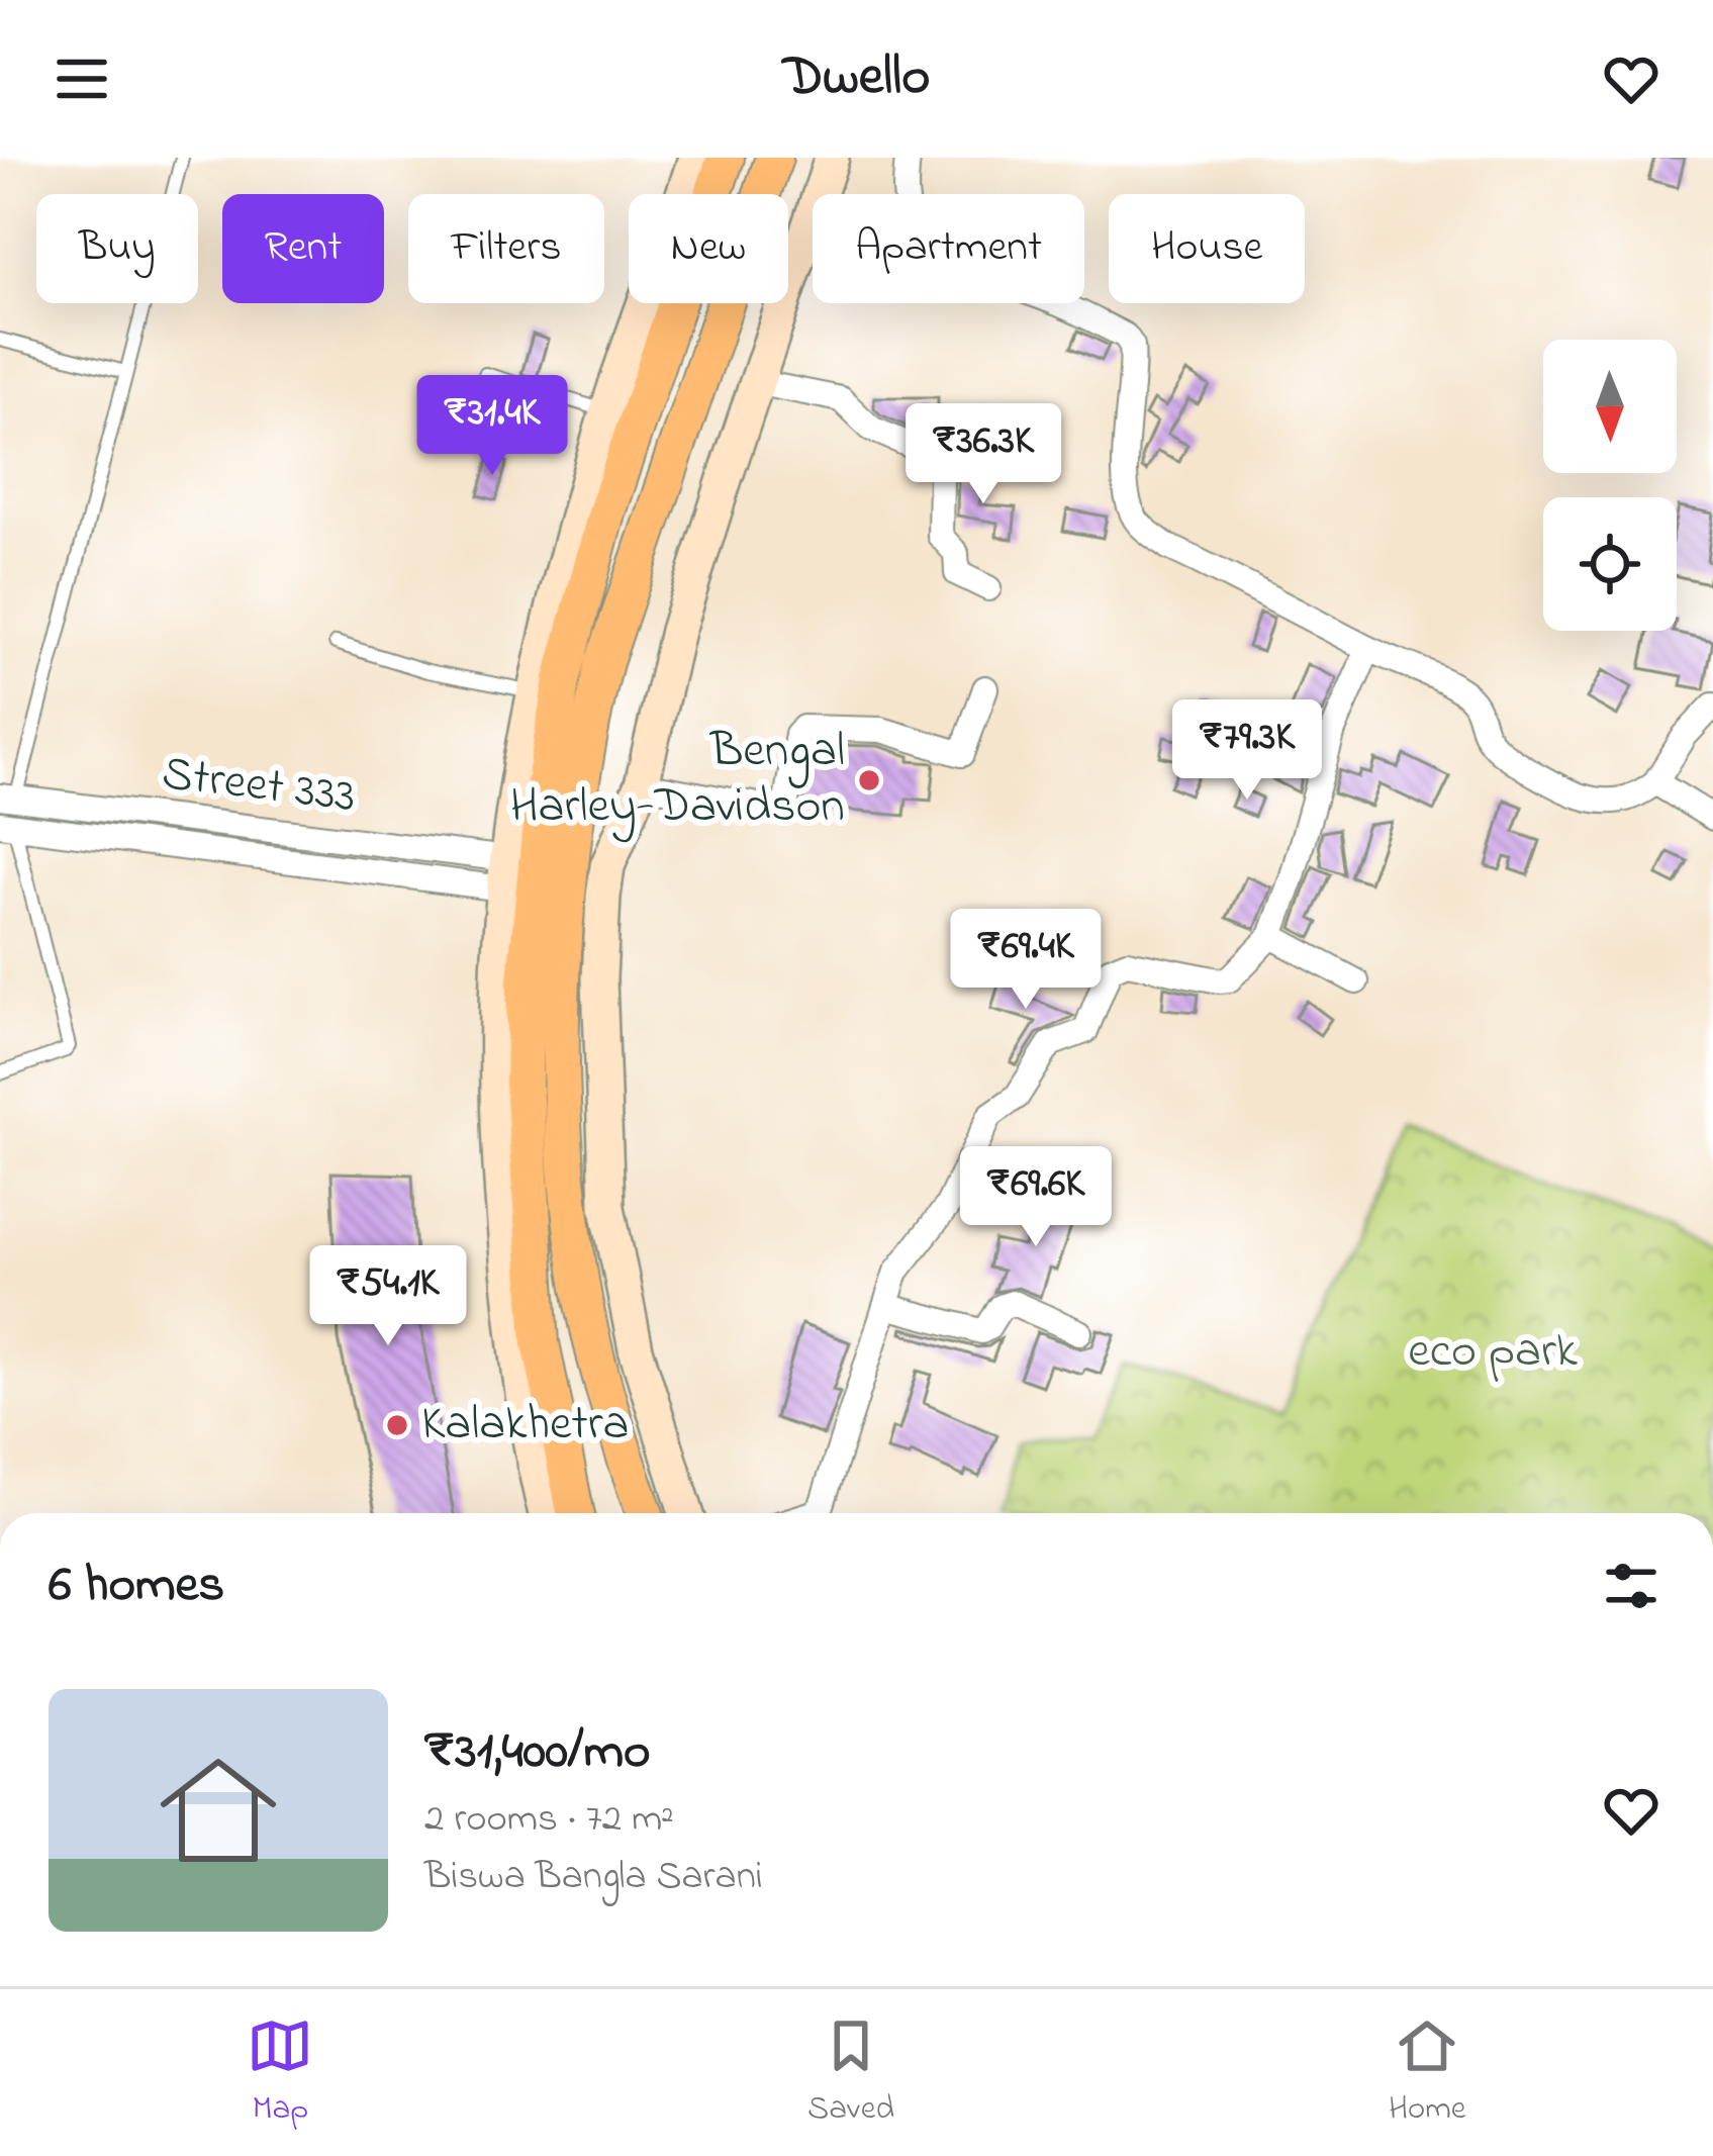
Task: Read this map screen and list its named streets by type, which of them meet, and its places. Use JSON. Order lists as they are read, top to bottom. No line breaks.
{"streets":{"street":["Street 333"]},"parks":["eco park"],"places":["Bengal Harley-Davidson","Kalakhetra"],"north":"bottom","page":{"header":"Dwello","chip":["Buy","Rent","Filters","New","Apartment","House"],"price":["₹31.4K","₹36.3K","₹79.3K","₹69.4K","₹69.6K","₹54.1K"],"heading":"6 homes","list":[{"name":"₹31,400/mo","note":"2 rooms · 72 m² · Biswa Bangla Sarani"}],"tabs":["Map","Saved","Home"]}}
